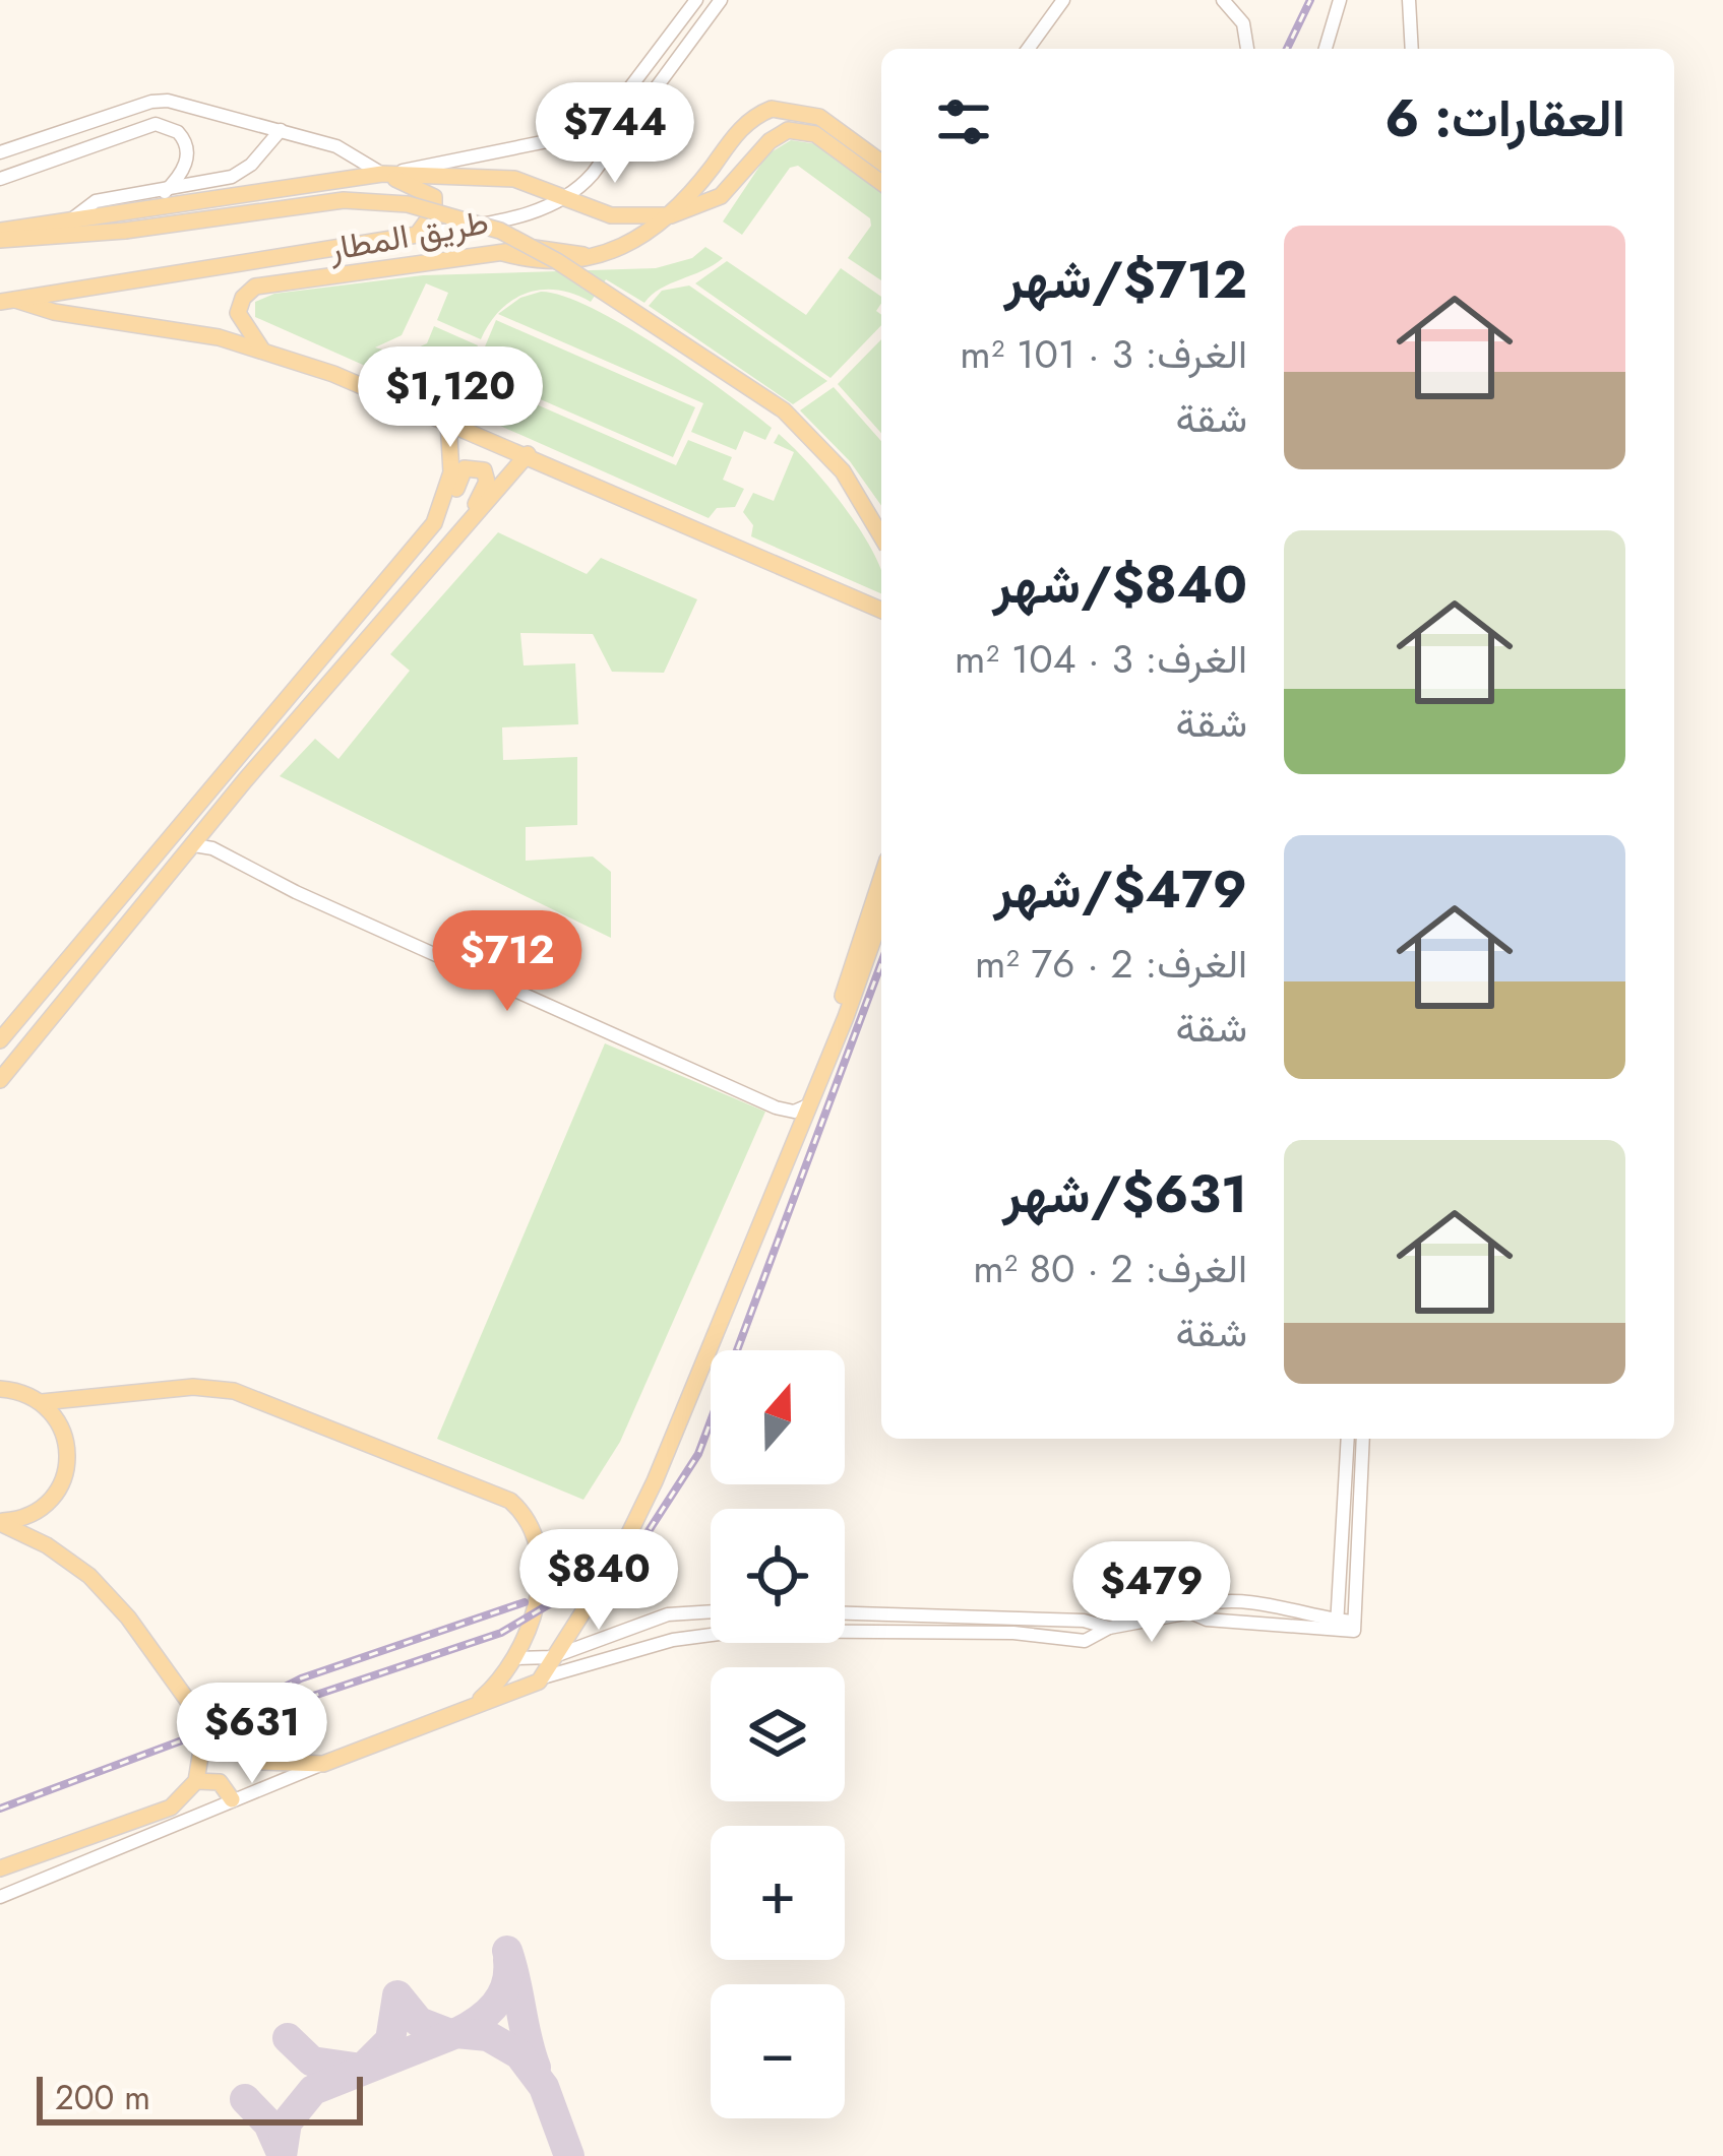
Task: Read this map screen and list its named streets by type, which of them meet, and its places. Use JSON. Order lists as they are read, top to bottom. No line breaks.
{"streets":{"main road":["طريق المطار"]},"scale_bar":"200 m","north":"top","page":{"heading":"العقارات: 6","price":["$744","$1,120","$712","$840","$479","$631"],"list":[{"name":"$712/شهر","note":"الغرف: 3 · 101 m² · شقة"},{"name":"$840/شهر","note":"الغرف: 3 · 104 m² · شقة"},{"name":"$479/شهر","note":"الغرف: 2 · 76 m² · شقة"},{"name":"$631/شهر","note":"الغرف: 2 · 80 m² · شقة"}],"map_buttons":["+","−"],"scale":"200 m"}}
